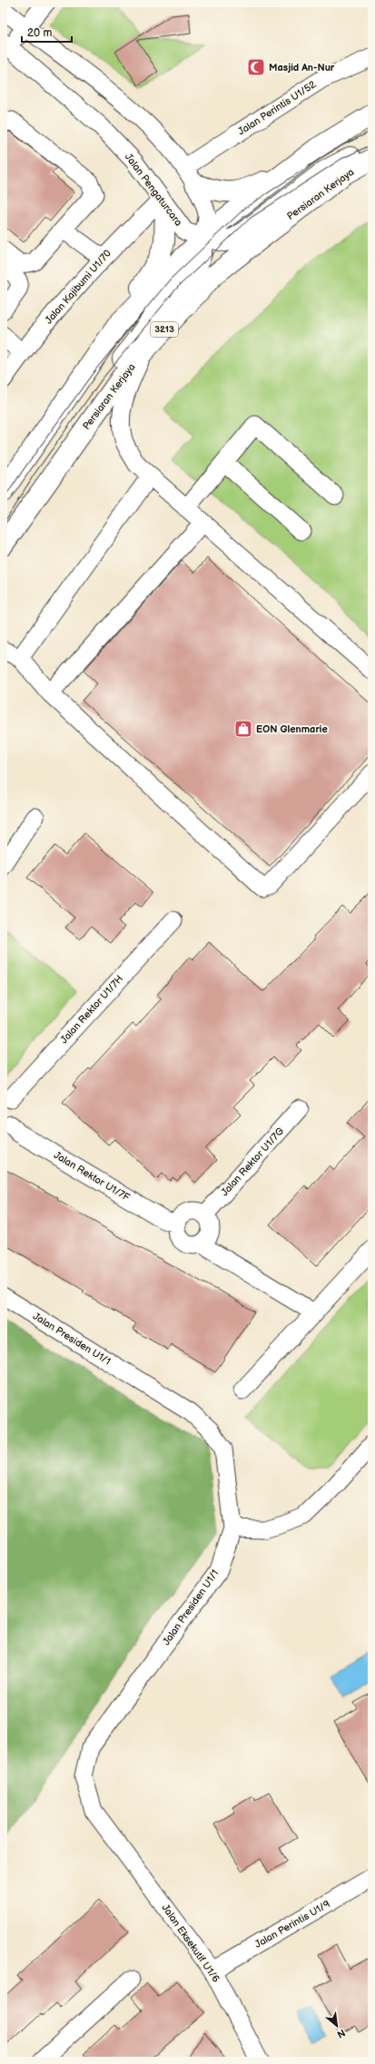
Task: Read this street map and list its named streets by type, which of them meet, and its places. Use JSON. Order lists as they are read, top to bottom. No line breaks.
{"streets":{"main road":["Persiaran Kerjaya","3213"],"street":["Jalan Perintis U1/52","Jalan Pengaturcara","Jalan Kajibumi U1/70","Jalan Rektor U1/7H","Jalan Rektor U1/7G","Jalan Rektor U1/7F","Jalan Presiden U1/1","Jalan Perintis U1/9","Jalan Eksekutif U1/6"]},"crossings":[["Jalan Pengaturcara","Jalan Kajibumi U1/70"],["Jalan Rektor U1/7G","Jalan Rektor U1/7F"],["Jalan Presiden U1/1","Jalan Eksekutif U1/6"],["Jalan Perintis U1/9","Jalan Eksekutif U1/6"]],"places":{"mosque":["Masjid An-Nur"],"shop":["EON Glenmarie"]},"scale_bar":"20 m","north":"bottom right"}
